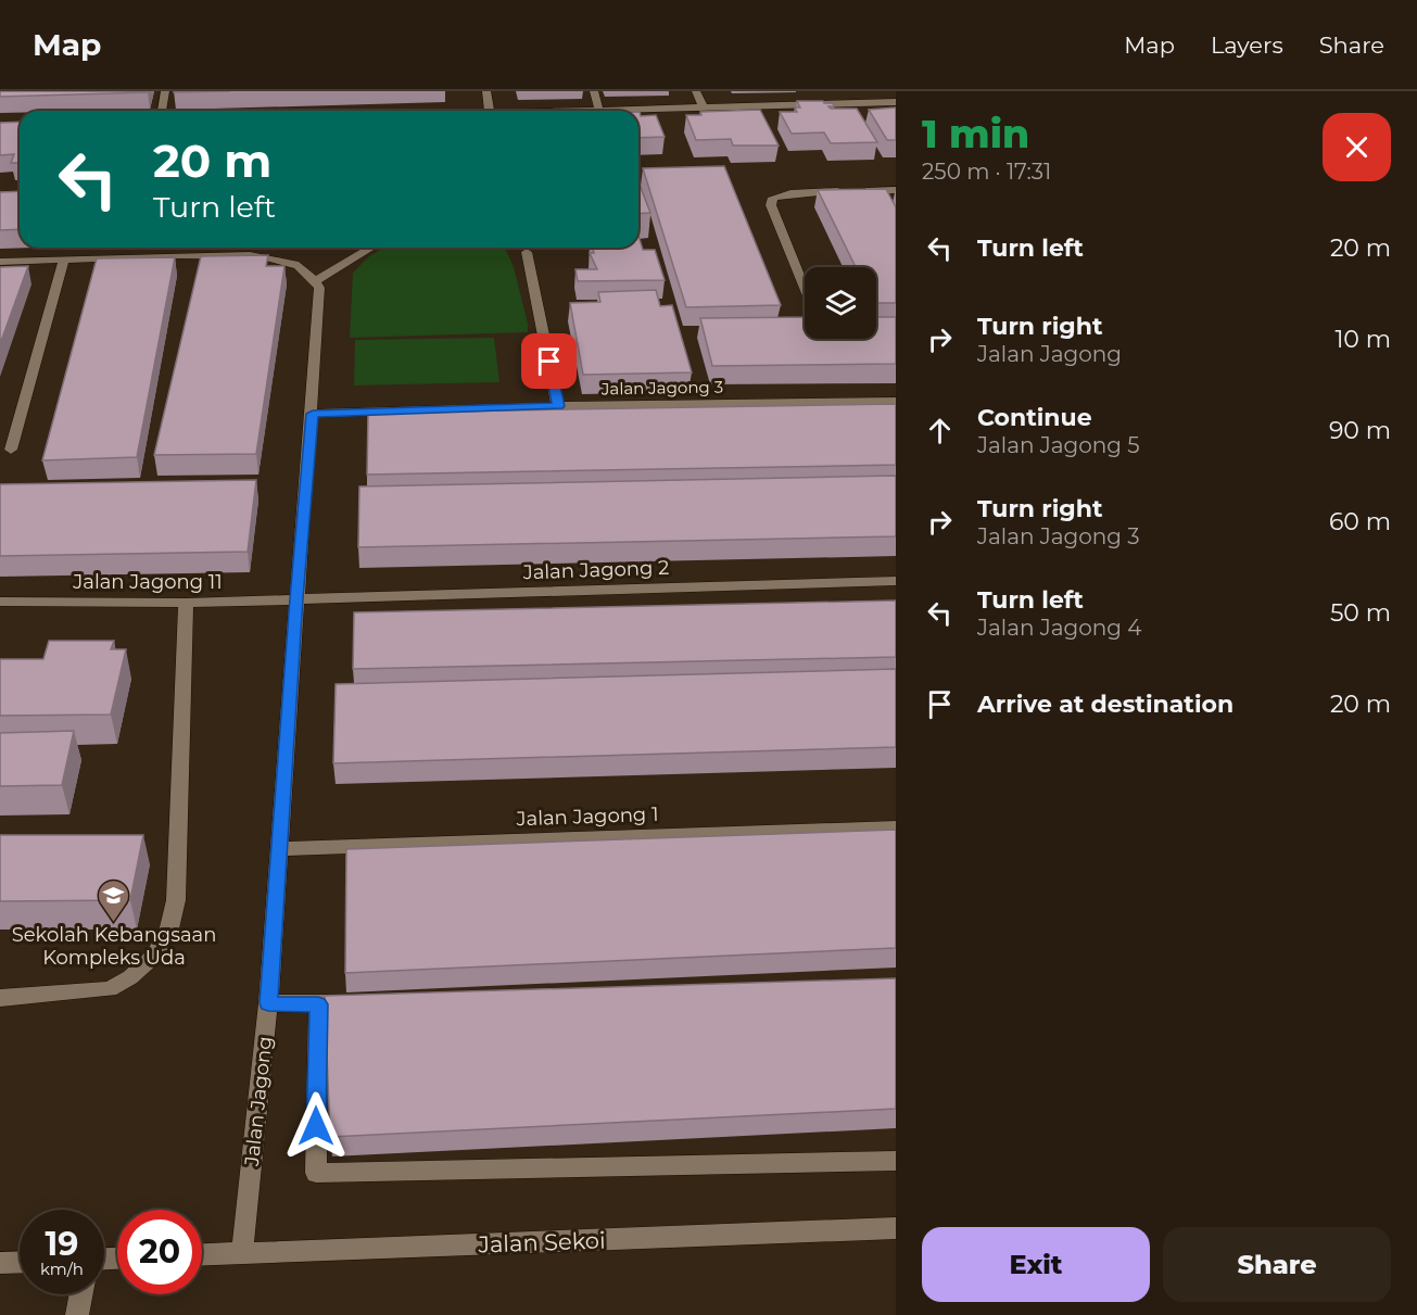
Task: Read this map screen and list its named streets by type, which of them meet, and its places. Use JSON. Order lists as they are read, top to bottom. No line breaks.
{"streets":{"street":["Jalan Jagong 3","Jalan Jagong 2","Jalan Jagong 11","Jalan Jagong 1","Jalan Jagong","Jalan Sekoi"]},"crossings":[["Jalan Jagong 3","Jalan Jagong"],["Jalan Jagong 2","Jalan Jagong 11"],["Jalan Jagong 2","Jalan Jagong"],["Jalan Jagong 11","Jalan Jagong"],["Jalan Jagong 1","Jalan Jagong"],["Jalan Jagong","Jalan Sekoi"]],"places":{"school or university":["Sekolah Kebangsaan Kompleks Uda"]},"page":{"header":"Map","nav":["Map","Layers","Share"],"heading":["1 min","250 m · 17:31"],"turn":["20 m","Turn left"],"list":[{"name":"Turn left","value":"20 m"},{"name":"Turn right","note":"Jalan Jagong","value":"10 m"},{"name":"Continue","note":"Jalan Jagong 5","value":"90 m"},{"name":"Turn right","note":"Jalan Jagong 3","value":"60 m"},{"name":"Turn left","note":"Jalan Jagong 4","value":"50 m"},{"name":"Arrive at destination","value":"20 m"}],"speed":"19 km/h","limit":"20","buttons":["Exit","Share"]}}
